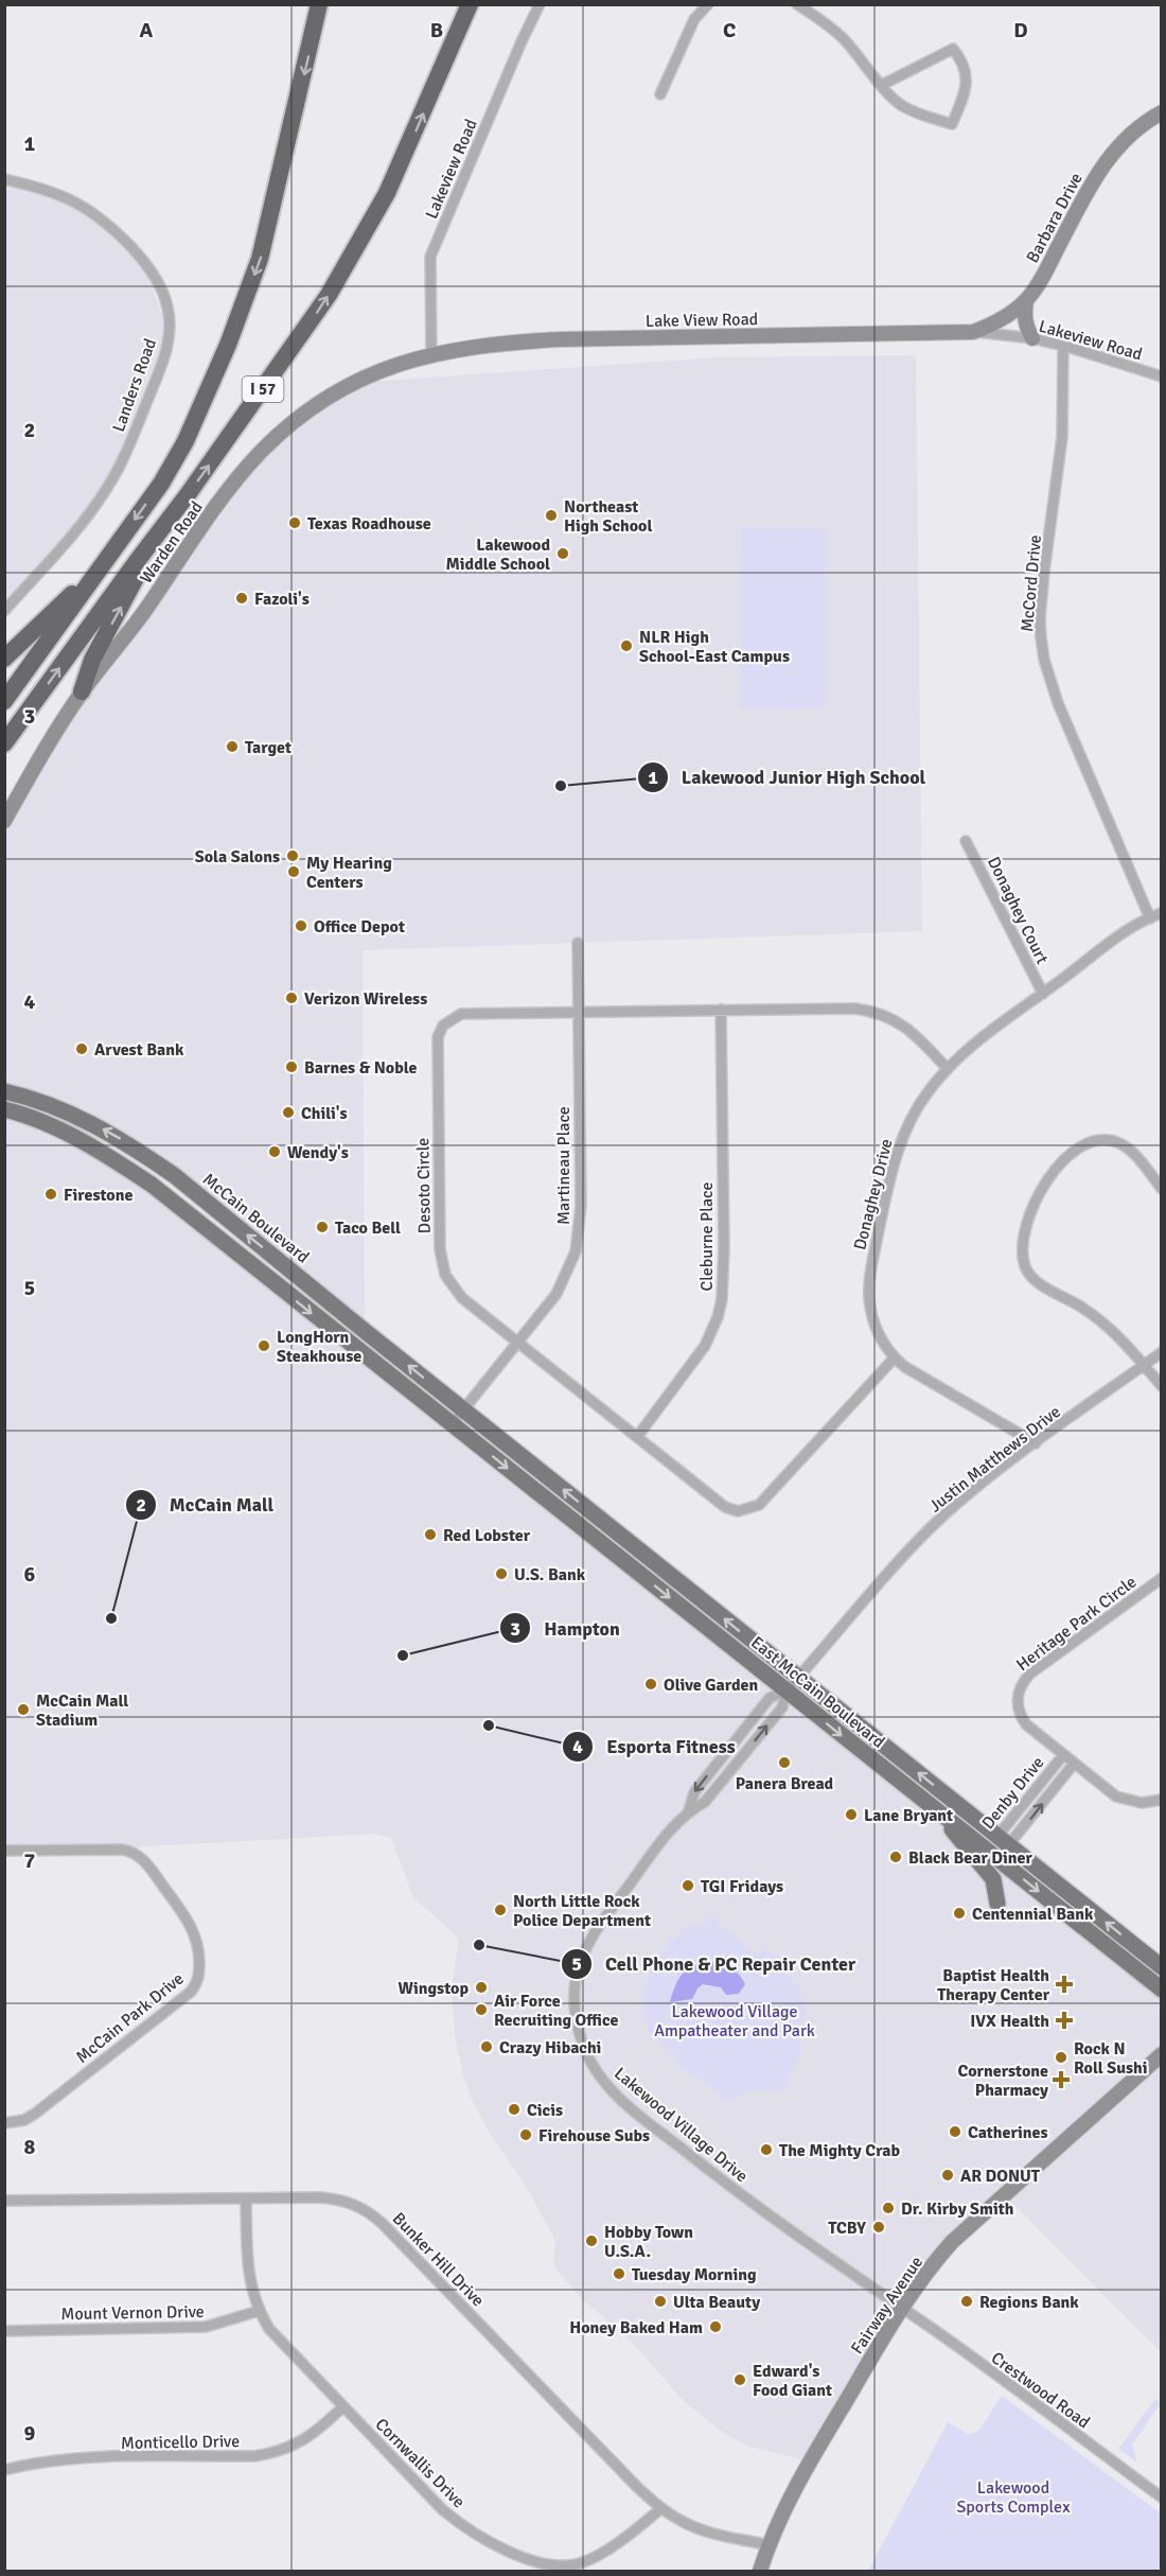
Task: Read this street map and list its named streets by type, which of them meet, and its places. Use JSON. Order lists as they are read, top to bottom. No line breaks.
{"streets":{"highway":["I 57"],"main road":["McCain Boulevard","East McCain Boulevard"],"street":["Lakeview Road","Barbara Drive","Lake View Road","Landers Road","Warden Road","McCord Drive","Donaghey Court","Martineau Place","Desoto Circle","Donaghey Drive","Cleburne Place","Justin Matthews Drive","Heritage Park Circle","Denby Drive","McCain Park Drive","Lakewood Village Drive","Bunker Hill Drive","Fairway Avenue","Mount Vernon Drive","Crestwood Road","Monticello Drive","Cornwallis Drive"]},"crossings":[["Lakeview Road","Barbara Drive"],["Lakeview Road","Lake View Road"],["Lakeview Road","Warden Road"],["Lakeview Road","McCord Drive"],["Barbara Drive","Lake View Road"],["Lake View Road","Warden Road"],["McCord Drive","Donaghey Drive"],["Donaghey Court","Donaghey Drive"],["Martineau Place","Desoto Circle"],["Martineau Place","McCain Boulevard"],["Martineau Place","East McCain Boulevard"],["Desoto Circle","Donaghey Drive"],["Desoto Circle","Cleburne Place"],["Donaghey Drive","Justin Matthews Drive"],["McCain Boulevard","East McCain Boulevard"],["Justin Matthews Drive","East McCain Boulevard"],["Justin Matthews Drive","Lakewood Village Drive"],["Heritage Park Circle","Denby Drive"],["East McCain Boulevard","Denby Drive"],["East McCain Boulevard","Lakewood Village Drive"],["Lakewood Village Drive","Fairway Avenue"],["Lakewood Village Drive","Crestwood Road"],["Bunker Hill Drive","Fairway Avenue"],["Bunker Hill Drive","Cornwallis Drive"],["Fairway Avenue","Crestwood Road"],["Mount Vernon Drive","Cornwallis Drive"],["Monticello Drive","Cornwallis Drive"]],"parks":["Lakewood Village Ampatheater and Park","Lakewood Sports Complex"],"places":{"other":["Northeast High School","Texas Roadhouse","Lakewood Middle School","Fazoli's","NLR High School-East Campus","Target","Lakewood Junior High School","Sola Salons","My Hearing Centers","Office Depot","Verizon Wireless","Arvest Bank","Barnes & Noble","Chili's","Wendy's","Firestone","Taco Bell","LongHorn Steakhouse","Red Lobster","U.S. Bank","McCain Mall","Hampton","Olive Garden","McCain Mall Stadium","Esporta Fitness","Panera Bread","Lane Bryant","Black Bear Diner","TGI Fridays","North Little Rock Police Department","Centennial Bank","Cell Phone & PC Repair Center","Wingstop","Air Force Recruiting Office","Crazy Hibachi","Rock N Roll Sushi","Cicis","Catherines","Firehouse Subs","The Mighty Crab","AR DONUT","Dr. Kirby Smith","TCBY","Hobby Town U.S.A.","Tuesday Morning","Ulta Beauty","Regions Bank","Honey Baked Ham","Edward's Food Giant"],"health":["Baptist Health Therapy Center","IVX Health","Cornerstone Pharmacy"]},"grid":{"columns":["A","B","C","D"],"rows":["1","2","3","4","5","6","7","8","9"]}}
